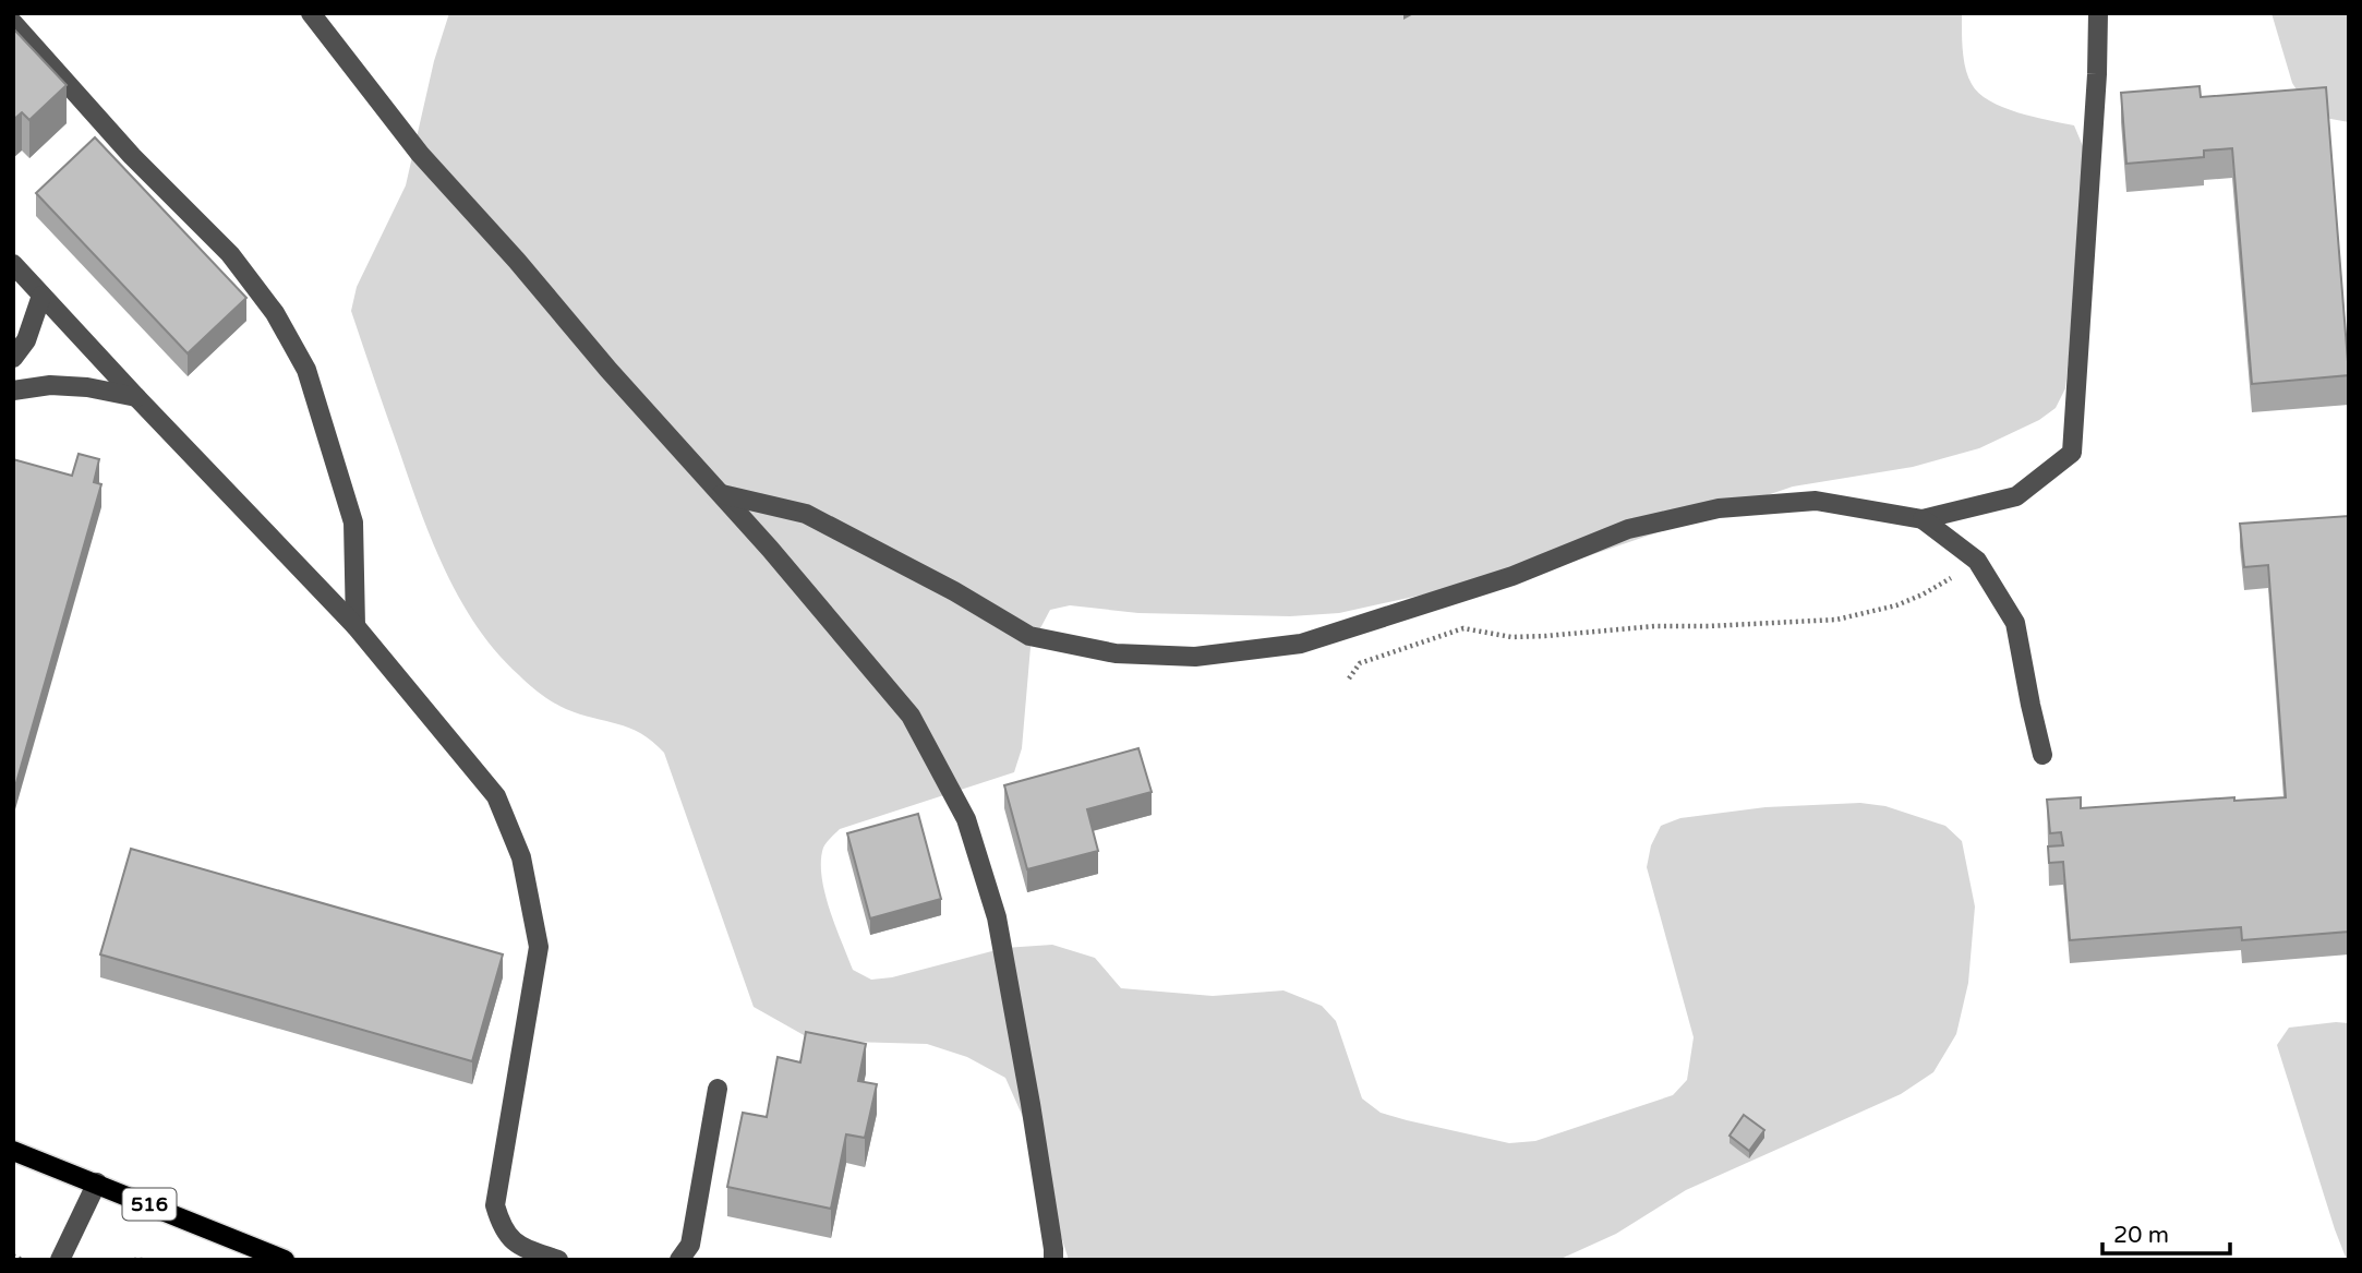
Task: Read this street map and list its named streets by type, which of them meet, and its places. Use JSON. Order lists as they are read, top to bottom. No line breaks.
{"streets":{"main road":["516"]},"scale_bar":"20 m"}
